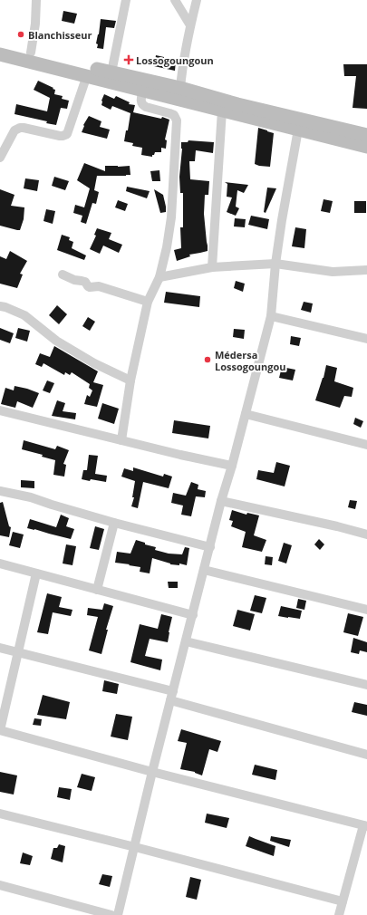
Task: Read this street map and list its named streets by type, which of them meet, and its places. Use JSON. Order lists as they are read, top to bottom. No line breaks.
{"places":{"other":["Blanchisseur","Médersa Lossogoungou"],"health":["Lossogoungoun"]}}
